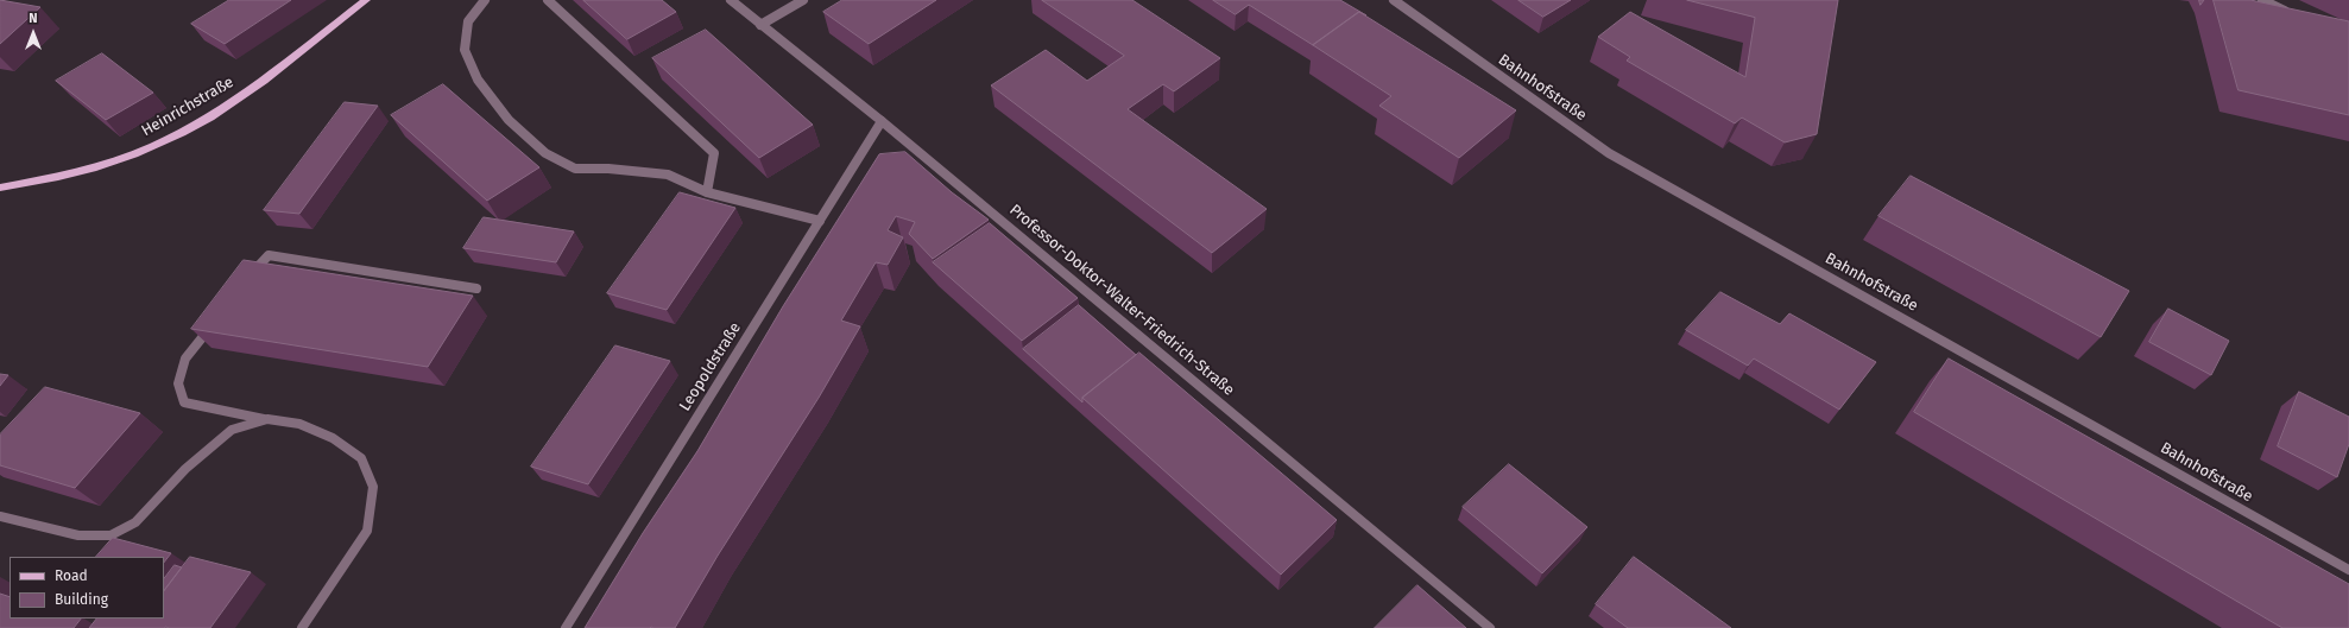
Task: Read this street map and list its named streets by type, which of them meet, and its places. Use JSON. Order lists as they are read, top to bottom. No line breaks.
{"streets":{"main road":["Heinrichstraße"],"street":["Bahnhofstraße","Professor-Doktor-Walter-Friedrich-Straße","Leopoldstraße"]},"crossings":[["Professor-Doktor-Walter-Friedrich-Straße","Leopoldstraße"]],"legend":["Road","Building"],"north":"top"}
